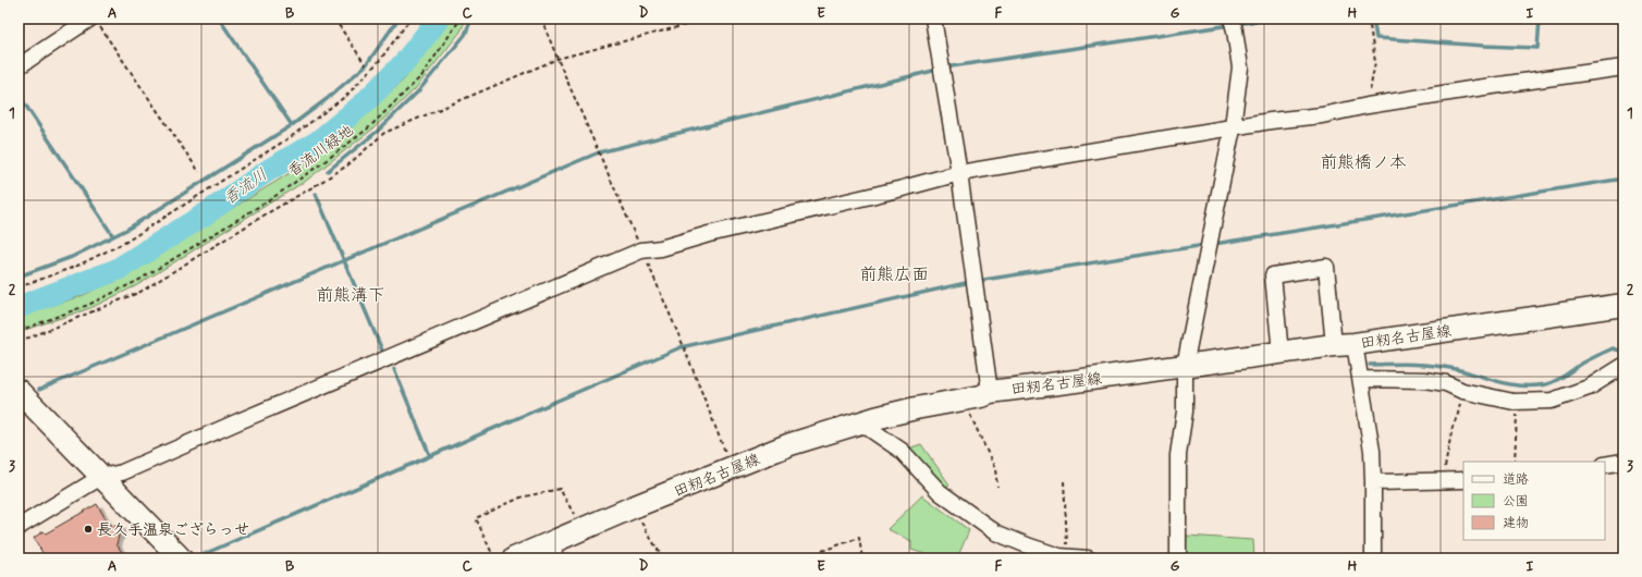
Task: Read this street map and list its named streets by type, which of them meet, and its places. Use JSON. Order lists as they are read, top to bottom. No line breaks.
{"streets":{"main road":["田籾名古屋線"],"path":["香流川緑地"]},"districts":["前熊橋ノ本","前熊広面","前熊溝下"],"water":["香流川"],"places":["長久手温泉ござらっせ"],"legend":["道路","公園","建物"],"grid":{"columns":["A","B","C","D","E","F","G","H","I"],"rows":["1","2","3"]}}
